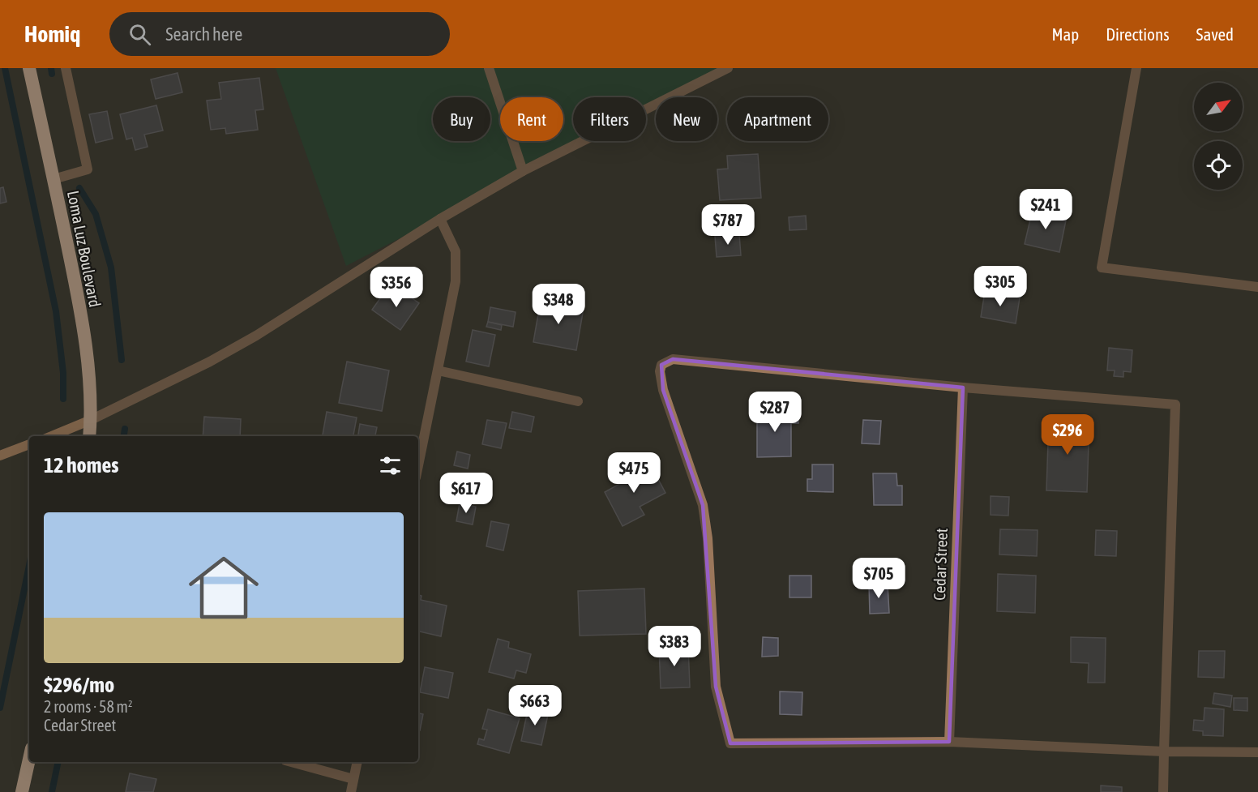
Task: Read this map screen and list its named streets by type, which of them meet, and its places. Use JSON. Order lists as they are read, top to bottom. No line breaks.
{"streets":{"highway":["Loma Luz Boulevard"],"street":["Cedar Street"]},"north":"top right","page":{"header":"Homiq","search":"Search here","nav":["Map","Directions","Saved"],"chip":["Buy","Rent","Filters","New","Apartment"],"price":["$241","$787","$305","$356","$348","$287","$296","$475","$617","$705","$383","$663"],"heading":"12 homes","list":[{"name":"$296/mo","note":"2 rooms · 58 m² · Cedar Street"}]}}
